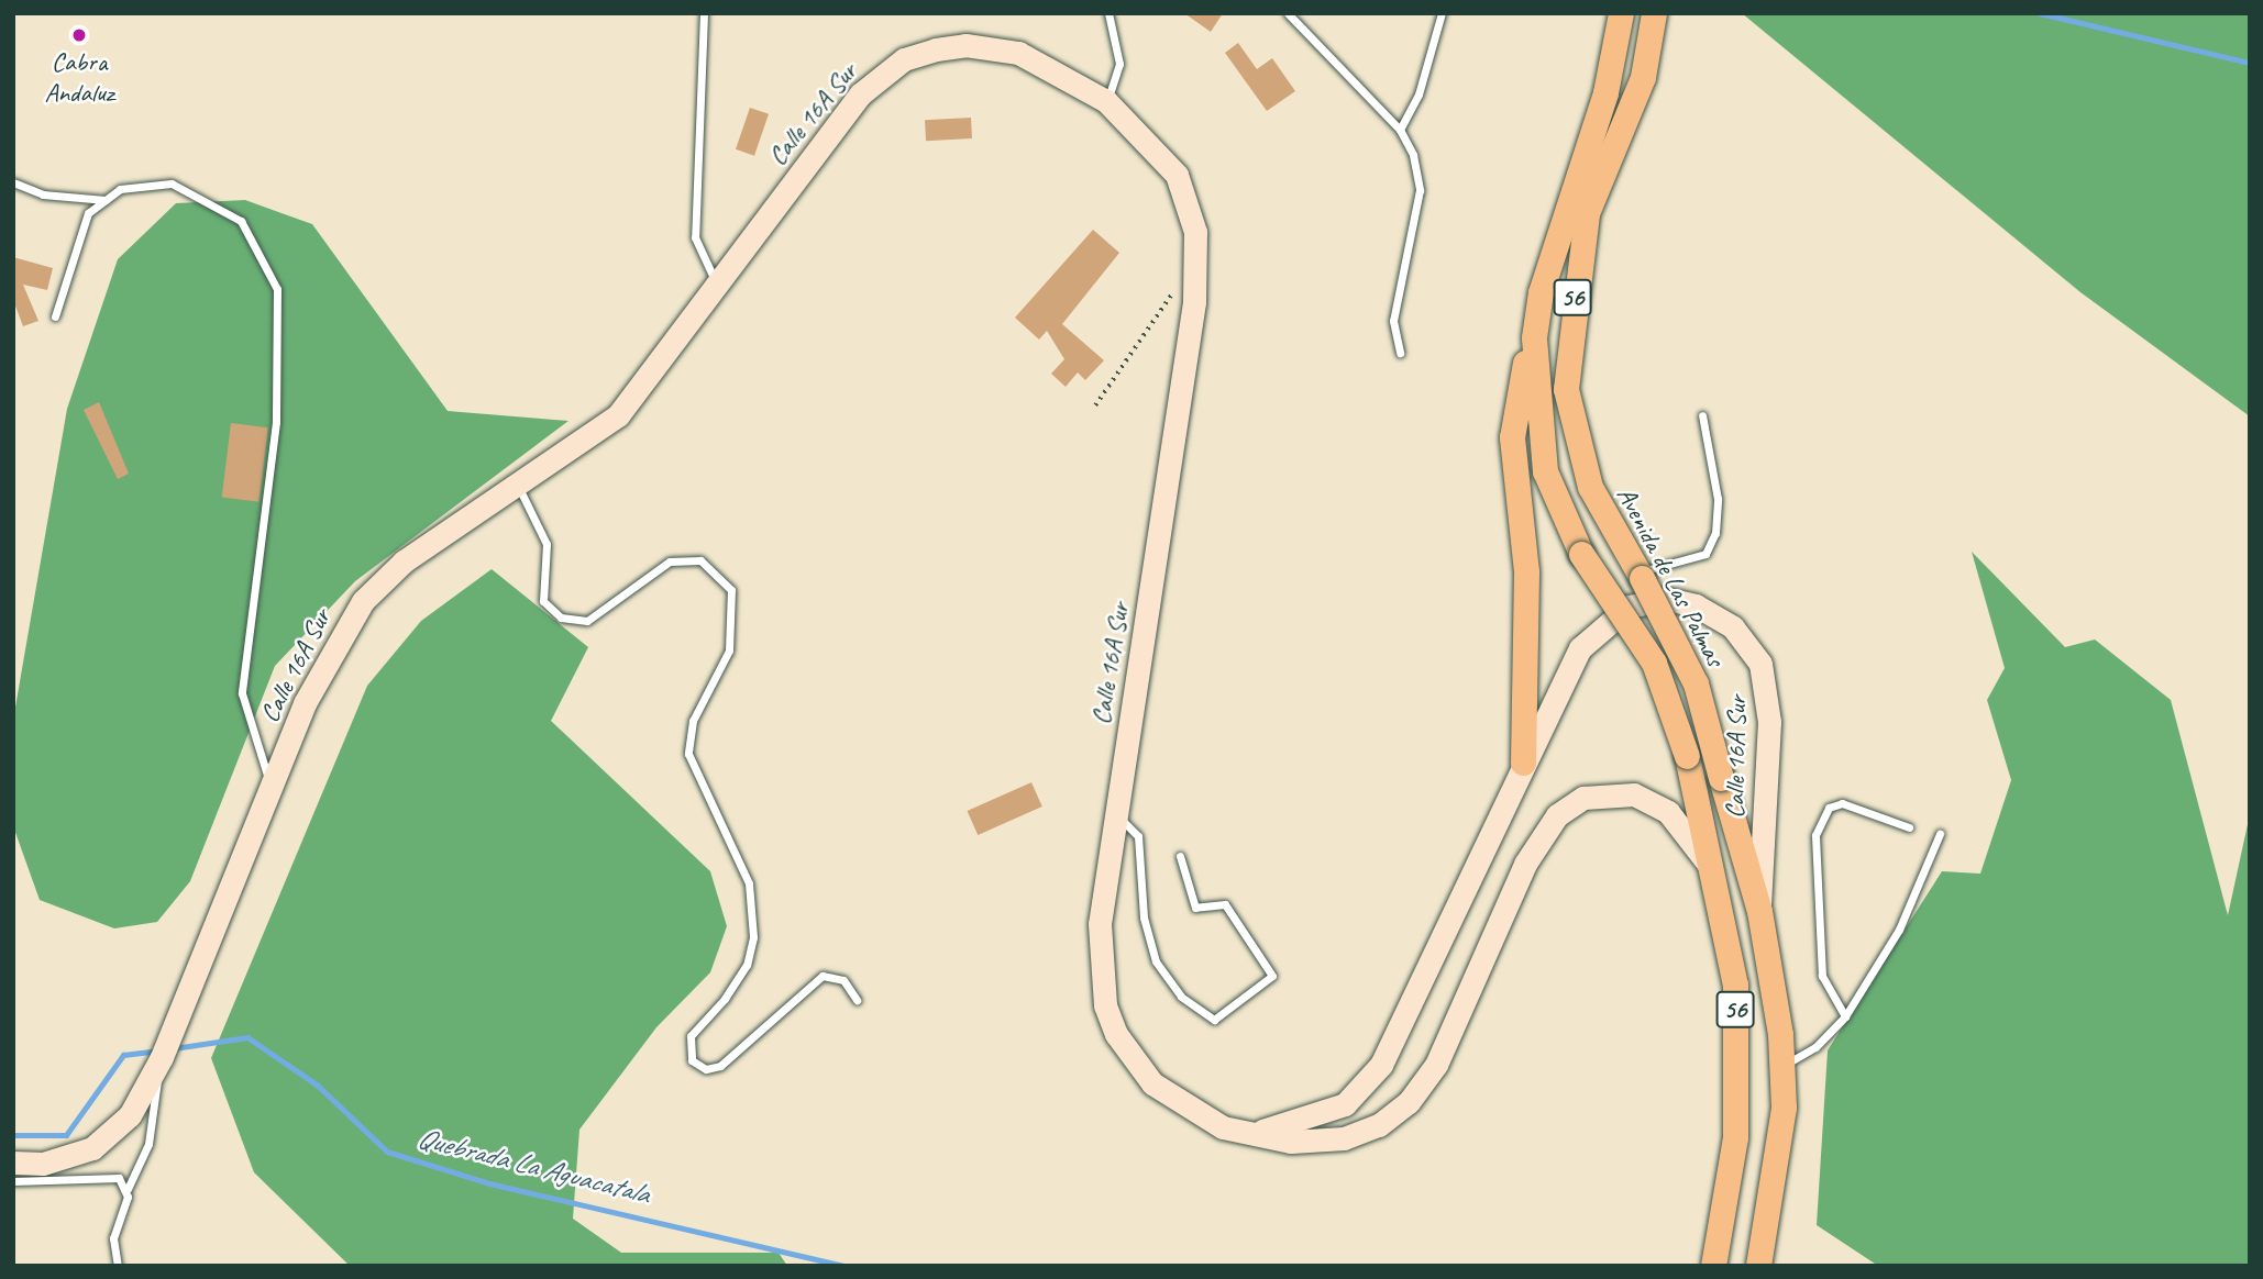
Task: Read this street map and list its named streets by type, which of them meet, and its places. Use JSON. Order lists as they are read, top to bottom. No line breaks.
{"streets":{"main road":["Calle 16A Sur","56","Avenida de Las Palmas"]},"crossings":[["Calle 16A Sur","Avenida de Las Palmas"]],"water":["Quebrada La Aguacatala"],"places":["Cabra Andaluz"]}
